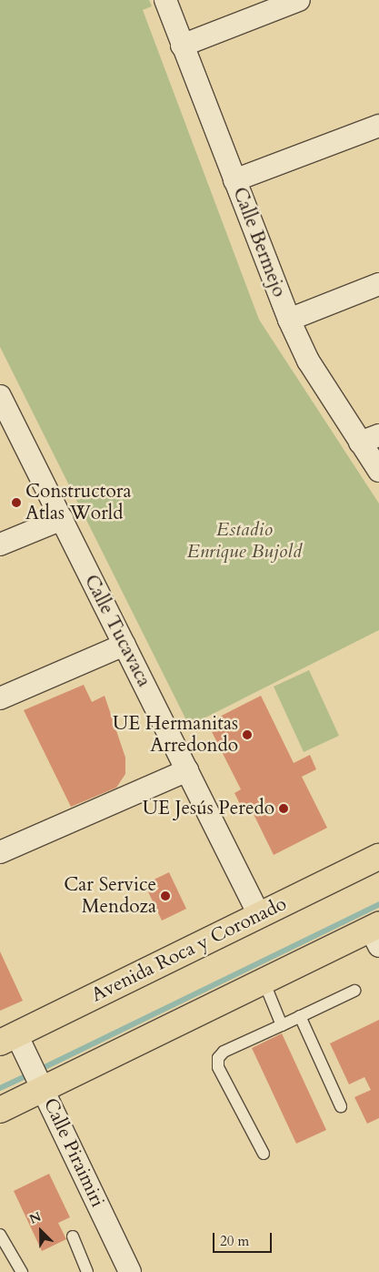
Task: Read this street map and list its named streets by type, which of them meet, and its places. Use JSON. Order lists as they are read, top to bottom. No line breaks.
{"streets":{"main road":["Avenida Roca y Coronado"],"street":["Calle Bermejo","Calle Tucavaca","Calle Piraimiri"]},"crossings":[["Calle Tucavaca","Avenida Roca y Coronado"],["Avenida Roca y Coronado","Calle Piraimiri"]],"parks":["Estadio Enrique Bujold"],"places":["Constructora Atlas World","UE Hermanitas Arredondo","UE Jesús Peredo","Car Service Mendoza"],"scale_bar":"20 m","north":"top left"}
